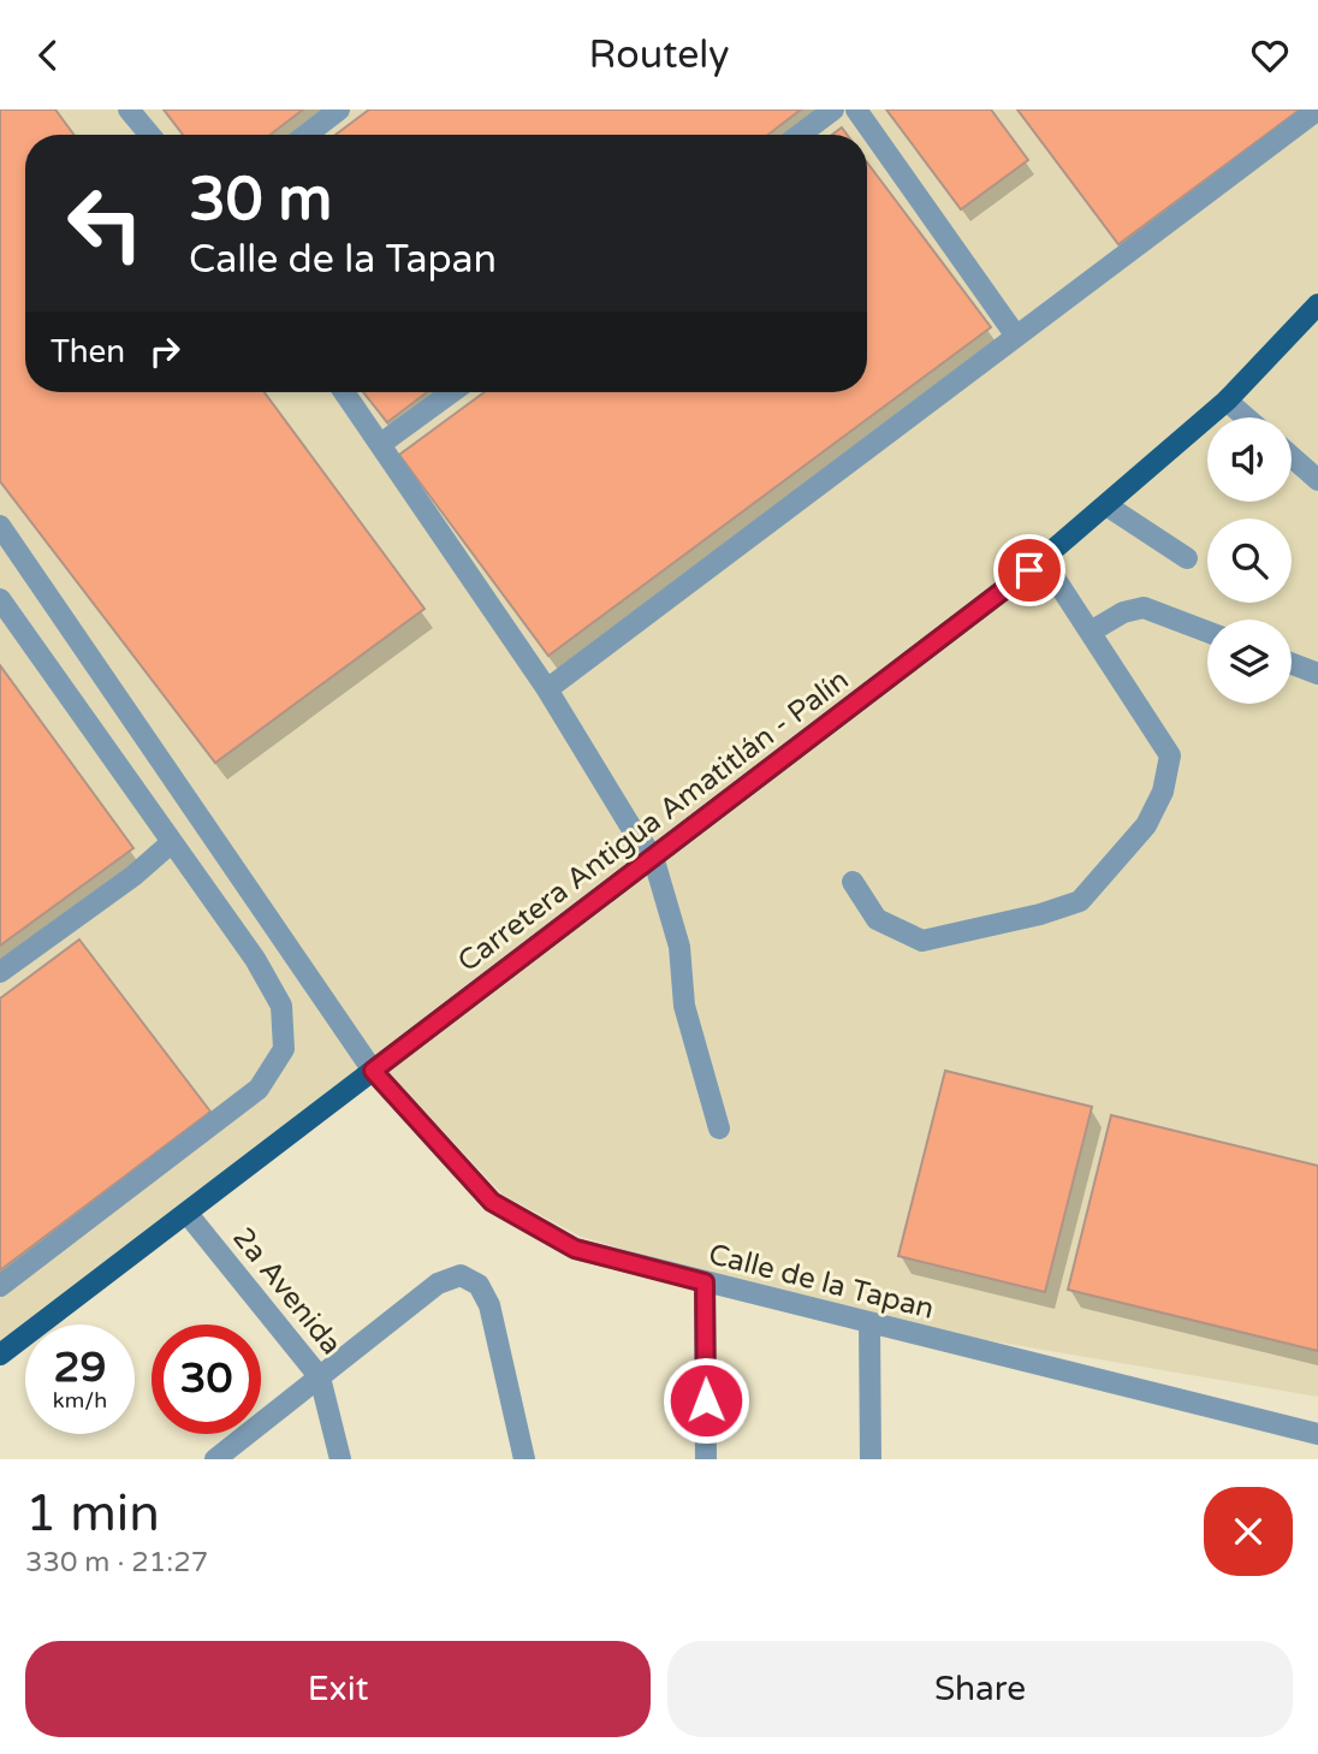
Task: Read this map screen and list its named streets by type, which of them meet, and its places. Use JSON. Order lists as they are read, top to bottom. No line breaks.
{"streets":{"main road":["Carretera Antigua Amatitlán - Palín"],"street":["Calle de la Tapan","2a Avenida"]},"crossings":[["Carretera Antigua Amatitlán - Palín","Calle de la Tapan"],["Carretera Antigua Amatitlán - Palín","2a Avenida"]],"page":{"header":"Routely","turn":["30 m","Calle de la Tapan"],"then":"Then","speed":"29 km/h","limit":"30","heading":["1 min","330 m · 21:27"],"buttons":["Exit","Share"]}}
